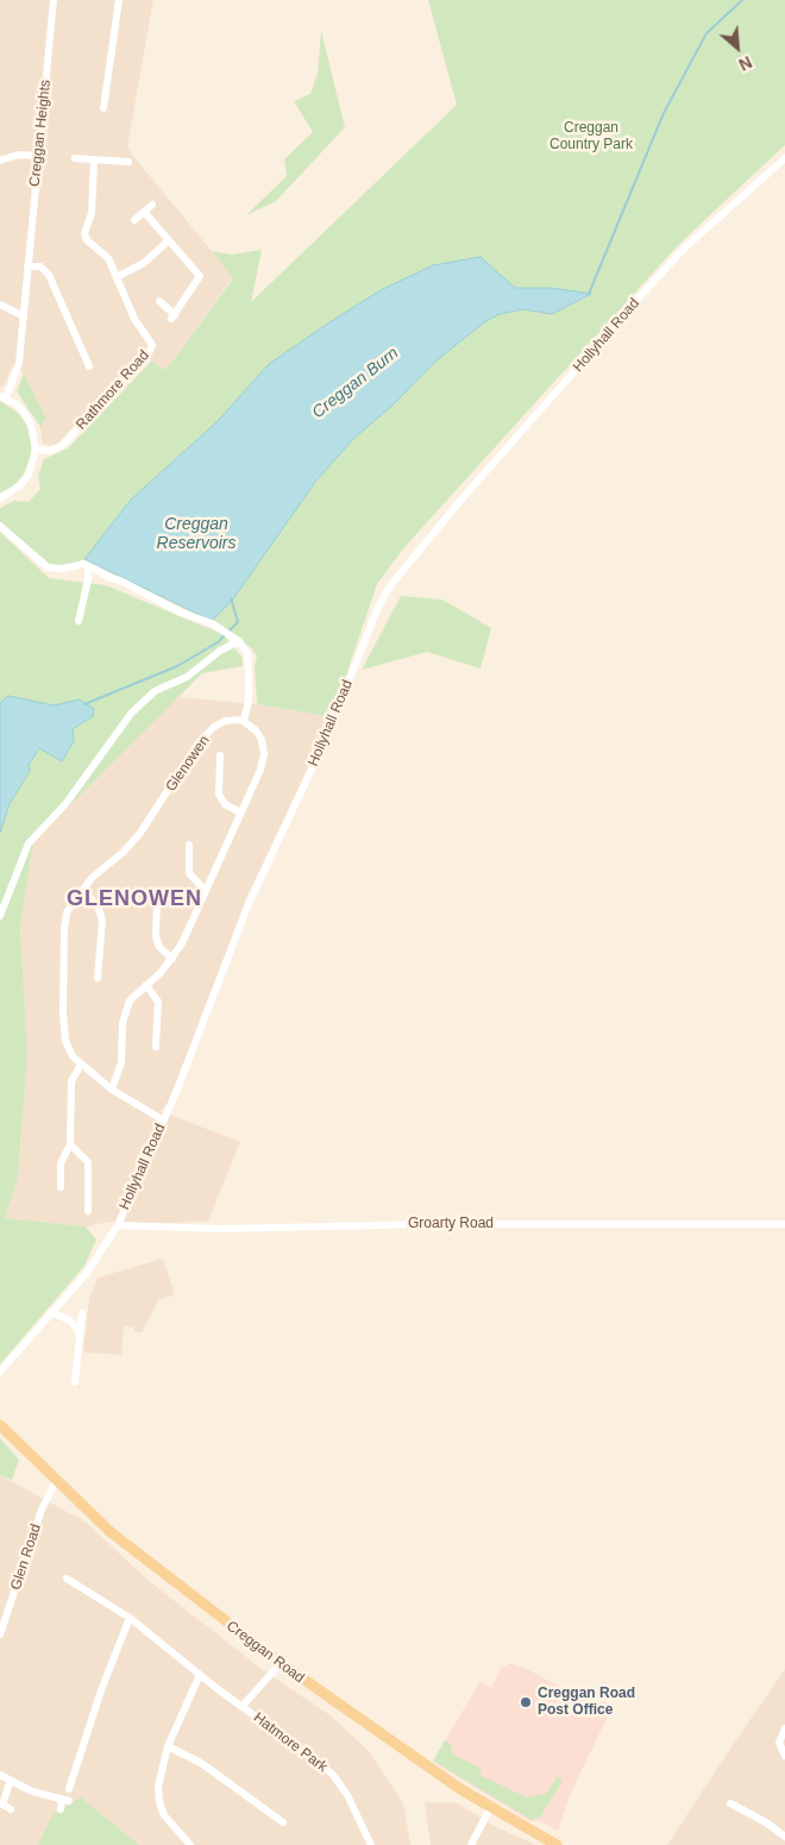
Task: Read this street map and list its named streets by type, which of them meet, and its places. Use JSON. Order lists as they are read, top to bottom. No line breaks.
{"streets":{"main road":["Creggan Road"],"street":["Creggan Heights","Hollyhall Road","Rathmore Road","Glenowen","Groarty Road","Glen Road","Hatmore Park"]},"crossings":[["Hollyhall Road","Glenowen"],["Hollyhall Road","Groarty Road"],["Glen Road","Creggan Road"],["Creggan Road","Hatmore Park"]],"districts":["GLENOWEN"],"water":["Creggan Burn","Creggan Reservoirs"],"parks":["Creggan Country Park"],"places":["Creggan Road Post Office"],"north":"bottom right"}
